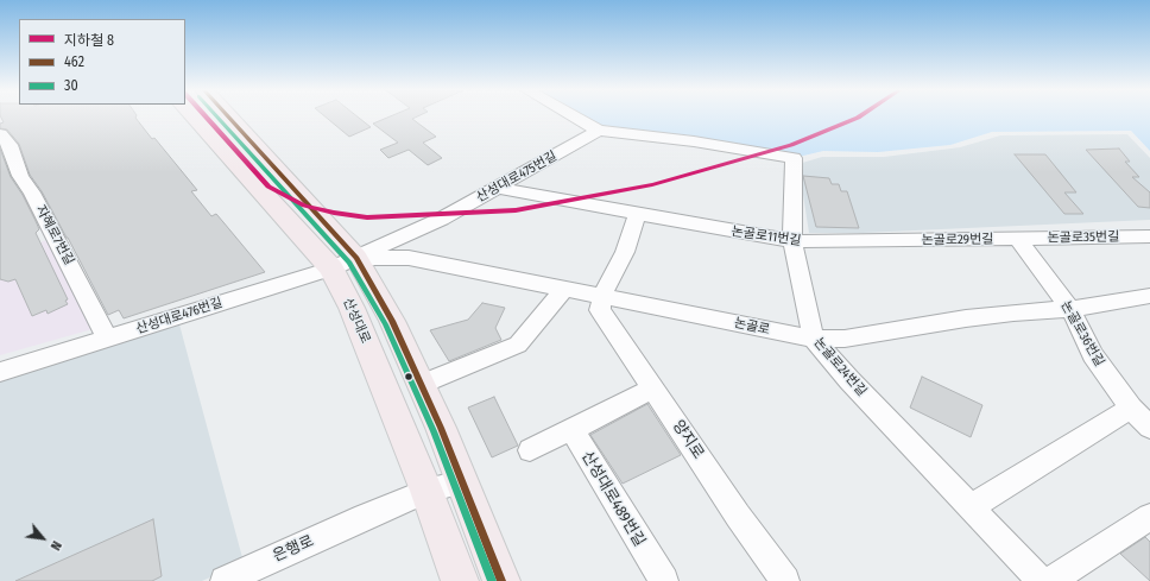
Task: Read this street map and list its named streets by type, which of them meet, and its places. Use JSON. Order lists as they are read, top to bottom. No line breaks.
{"streets":{"main road":["산성대로"],"street":["산성대로475번길","자혜로7번길","논골로11번길","논골로35번길","논골로29번길","산성대로476번길","논골로","논골로36번길","논골로24번길","양지로","산성대로489번길","은행로"]},"crossings":[["산성대로475번길","논골로11번길"],["산성대로475번길","산성대로476번길"],["산성대로475번길","논골로"],["산성대로475번길","논골로24번길"],["자혜로7번길","산성대로476번길"],["논골로11번길","논골로29번길"],["논골로11번길","논골로24번길"],["논골로35번길","논골로29번길"],["논골로35번길","논골로36번길"],["논골로29번길","논골로36번길"],["산성대로476번길","산성대로"],["산성대로476번길","논골로"],["산성대로","은행로"],["논골로","논골로36번길"],["논골로","논골로24번길"],["논골로","양지로"]],"lines":["metro line 8","transit line 462","transit line 30"],"legend":["지하철 8","462","30"],"north":"bottom right"}
